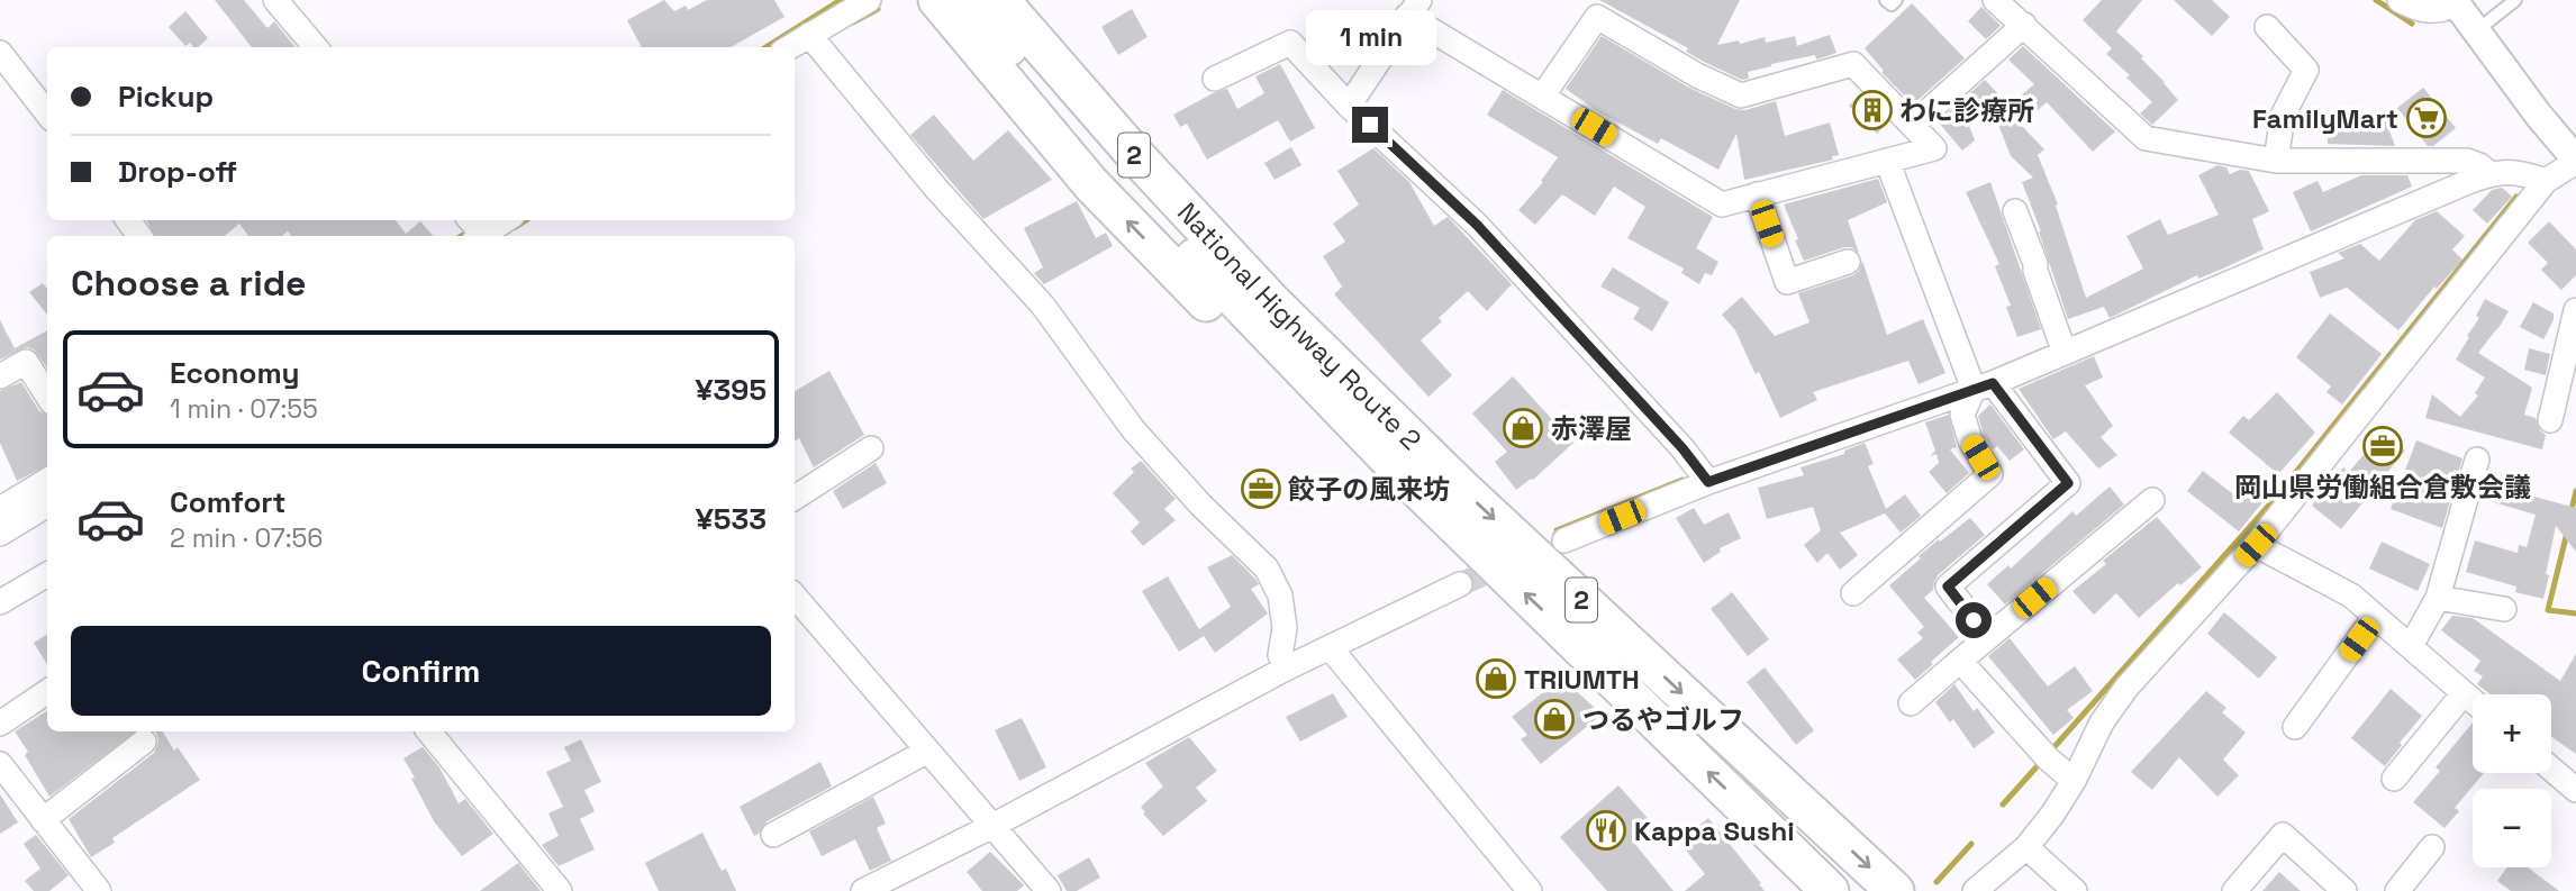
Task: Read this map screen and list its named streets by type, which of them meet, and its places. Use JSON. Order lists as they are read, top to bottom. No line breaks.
{"streets":{"highway":["2","National Highway Route 2"]},"places":{"building":["わに診療所"],"supermarket":["FamilyMart"],"shop":["赤澤屋","TRIUMTH","つるやゴルフ"],"office":["岡山県労働組合倉敷会議","餃子の風来坊"],"restaurant":["Kappa Sushi"]},"page":{"bubble":"1 min","banner":["Pickup","Drop-off"],"heading":"Choose a ride","list":[{"name":"Economy","note":"1 min · 07:55","value":"¥395"},{"name":"Comfort","note":"2 min · 07:56","value":"¥533"}],"buttons":"Confirm","map_buttons":["+","−"]}}
